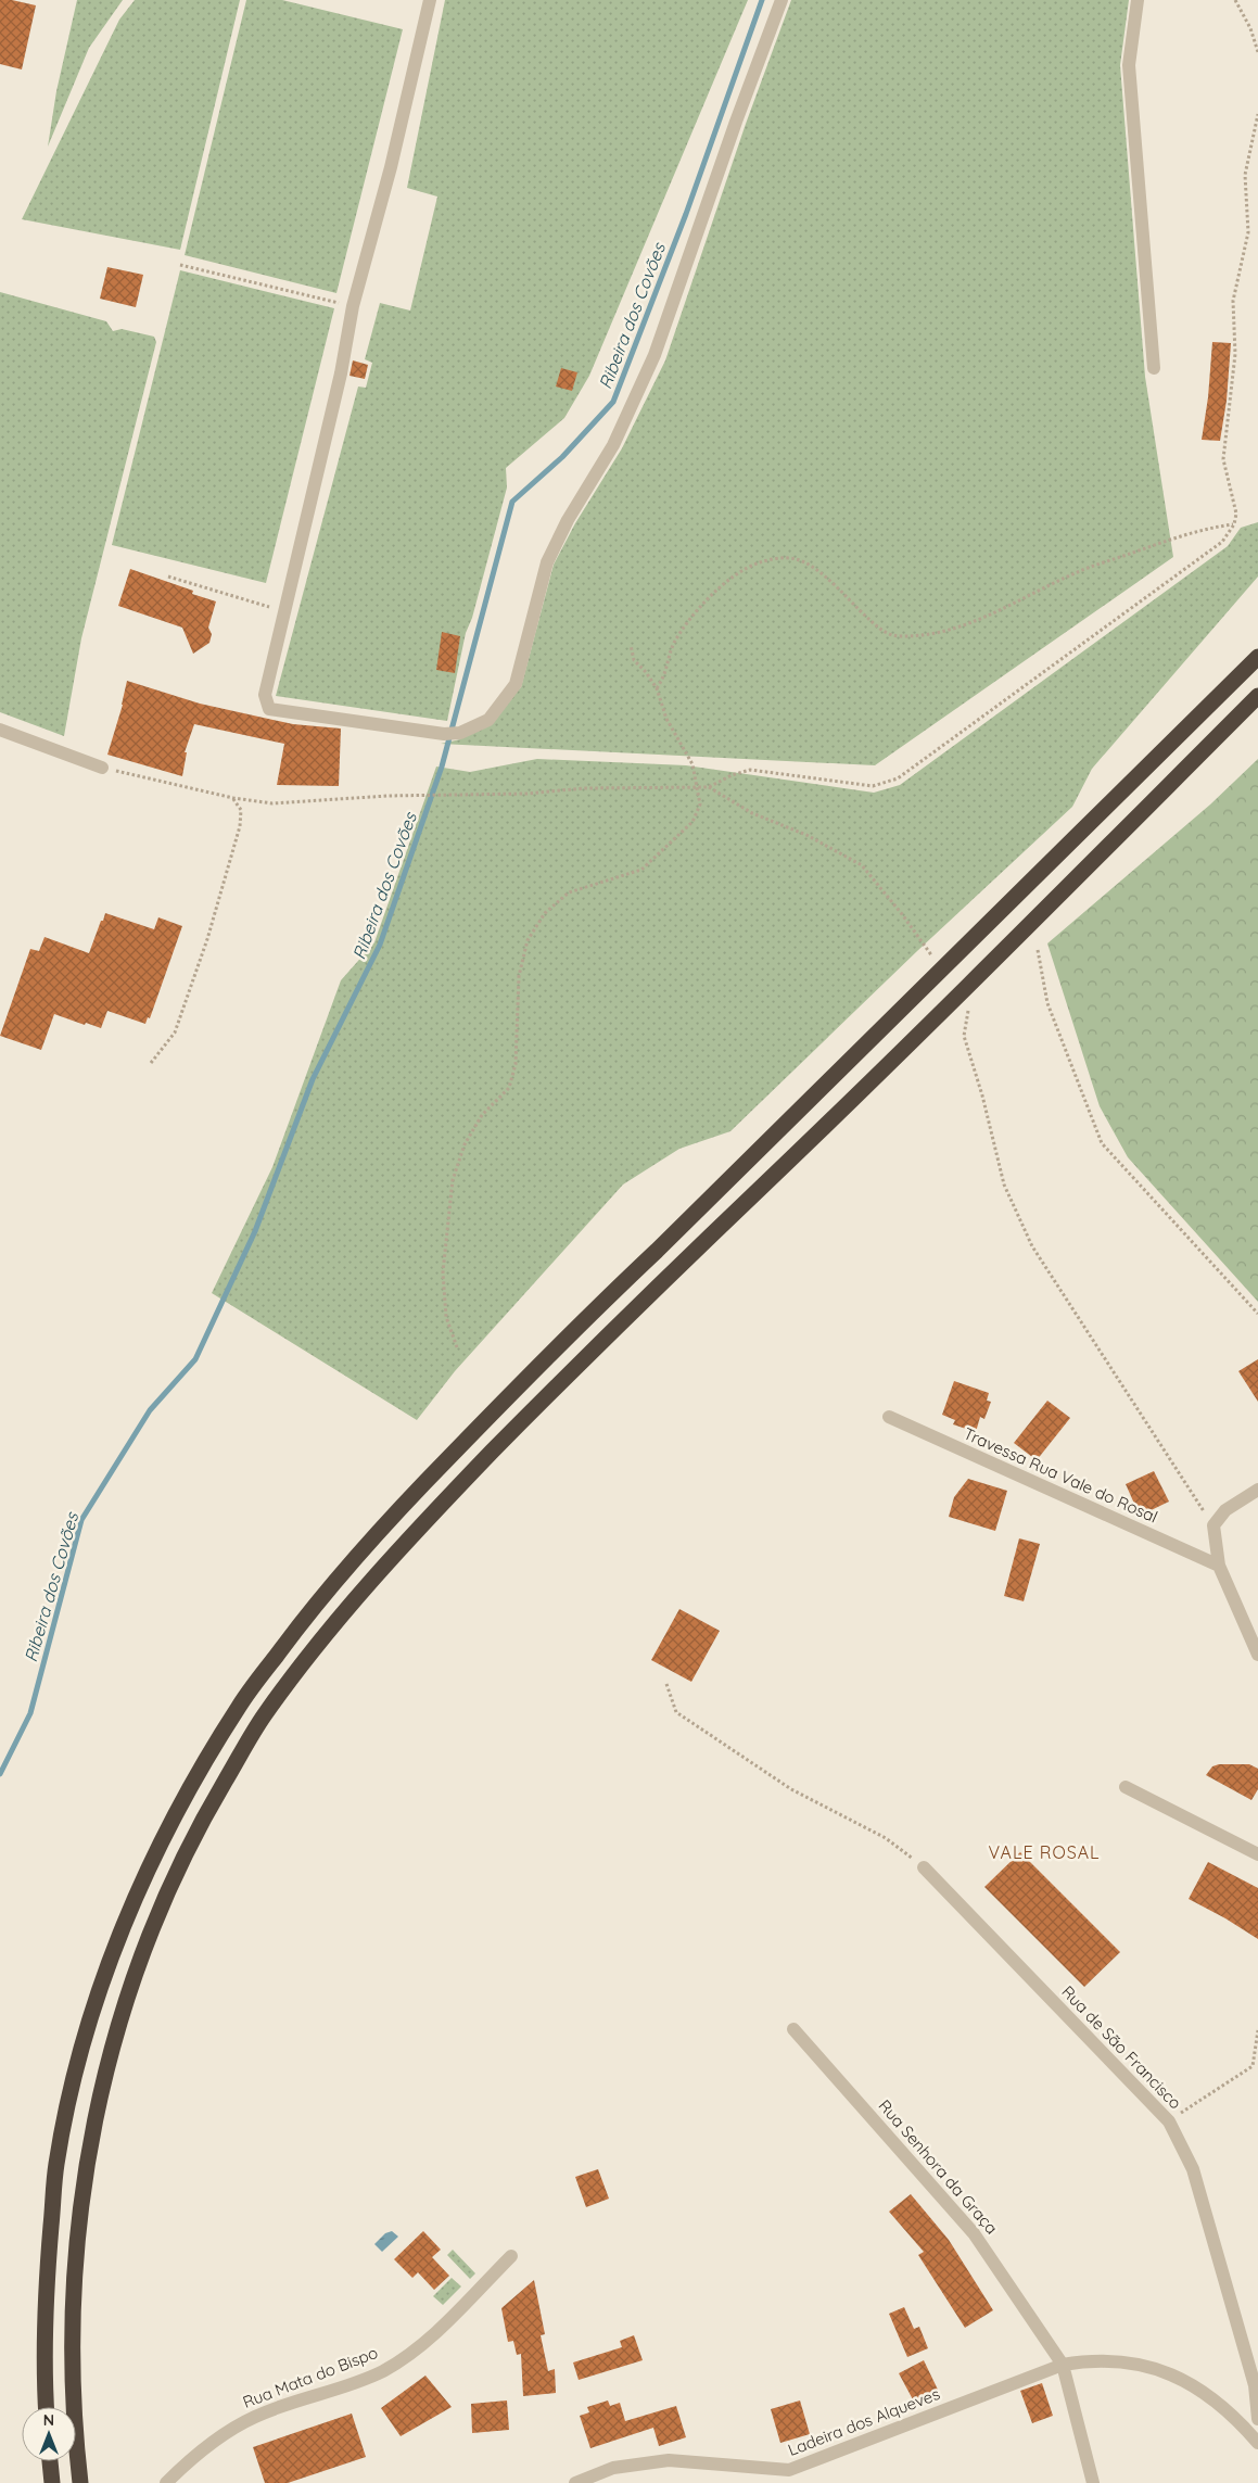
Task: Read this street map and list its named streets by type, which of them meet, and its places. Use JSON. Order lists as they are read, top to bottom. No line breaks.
{"streets":{"street":["Travessa Rua Vale do Rosal","Rua de São Francisco","Rua Senhora da Graça","Rua Mata do Bispo","Ladeira dos Alqueves"]},"crossings":[["Rua Senhora da Graça","Ladeira dos Alqueves"]],"districts":["VALE ROSAL"],"water":["Ribeira dos Covões"],"north":"top"}
